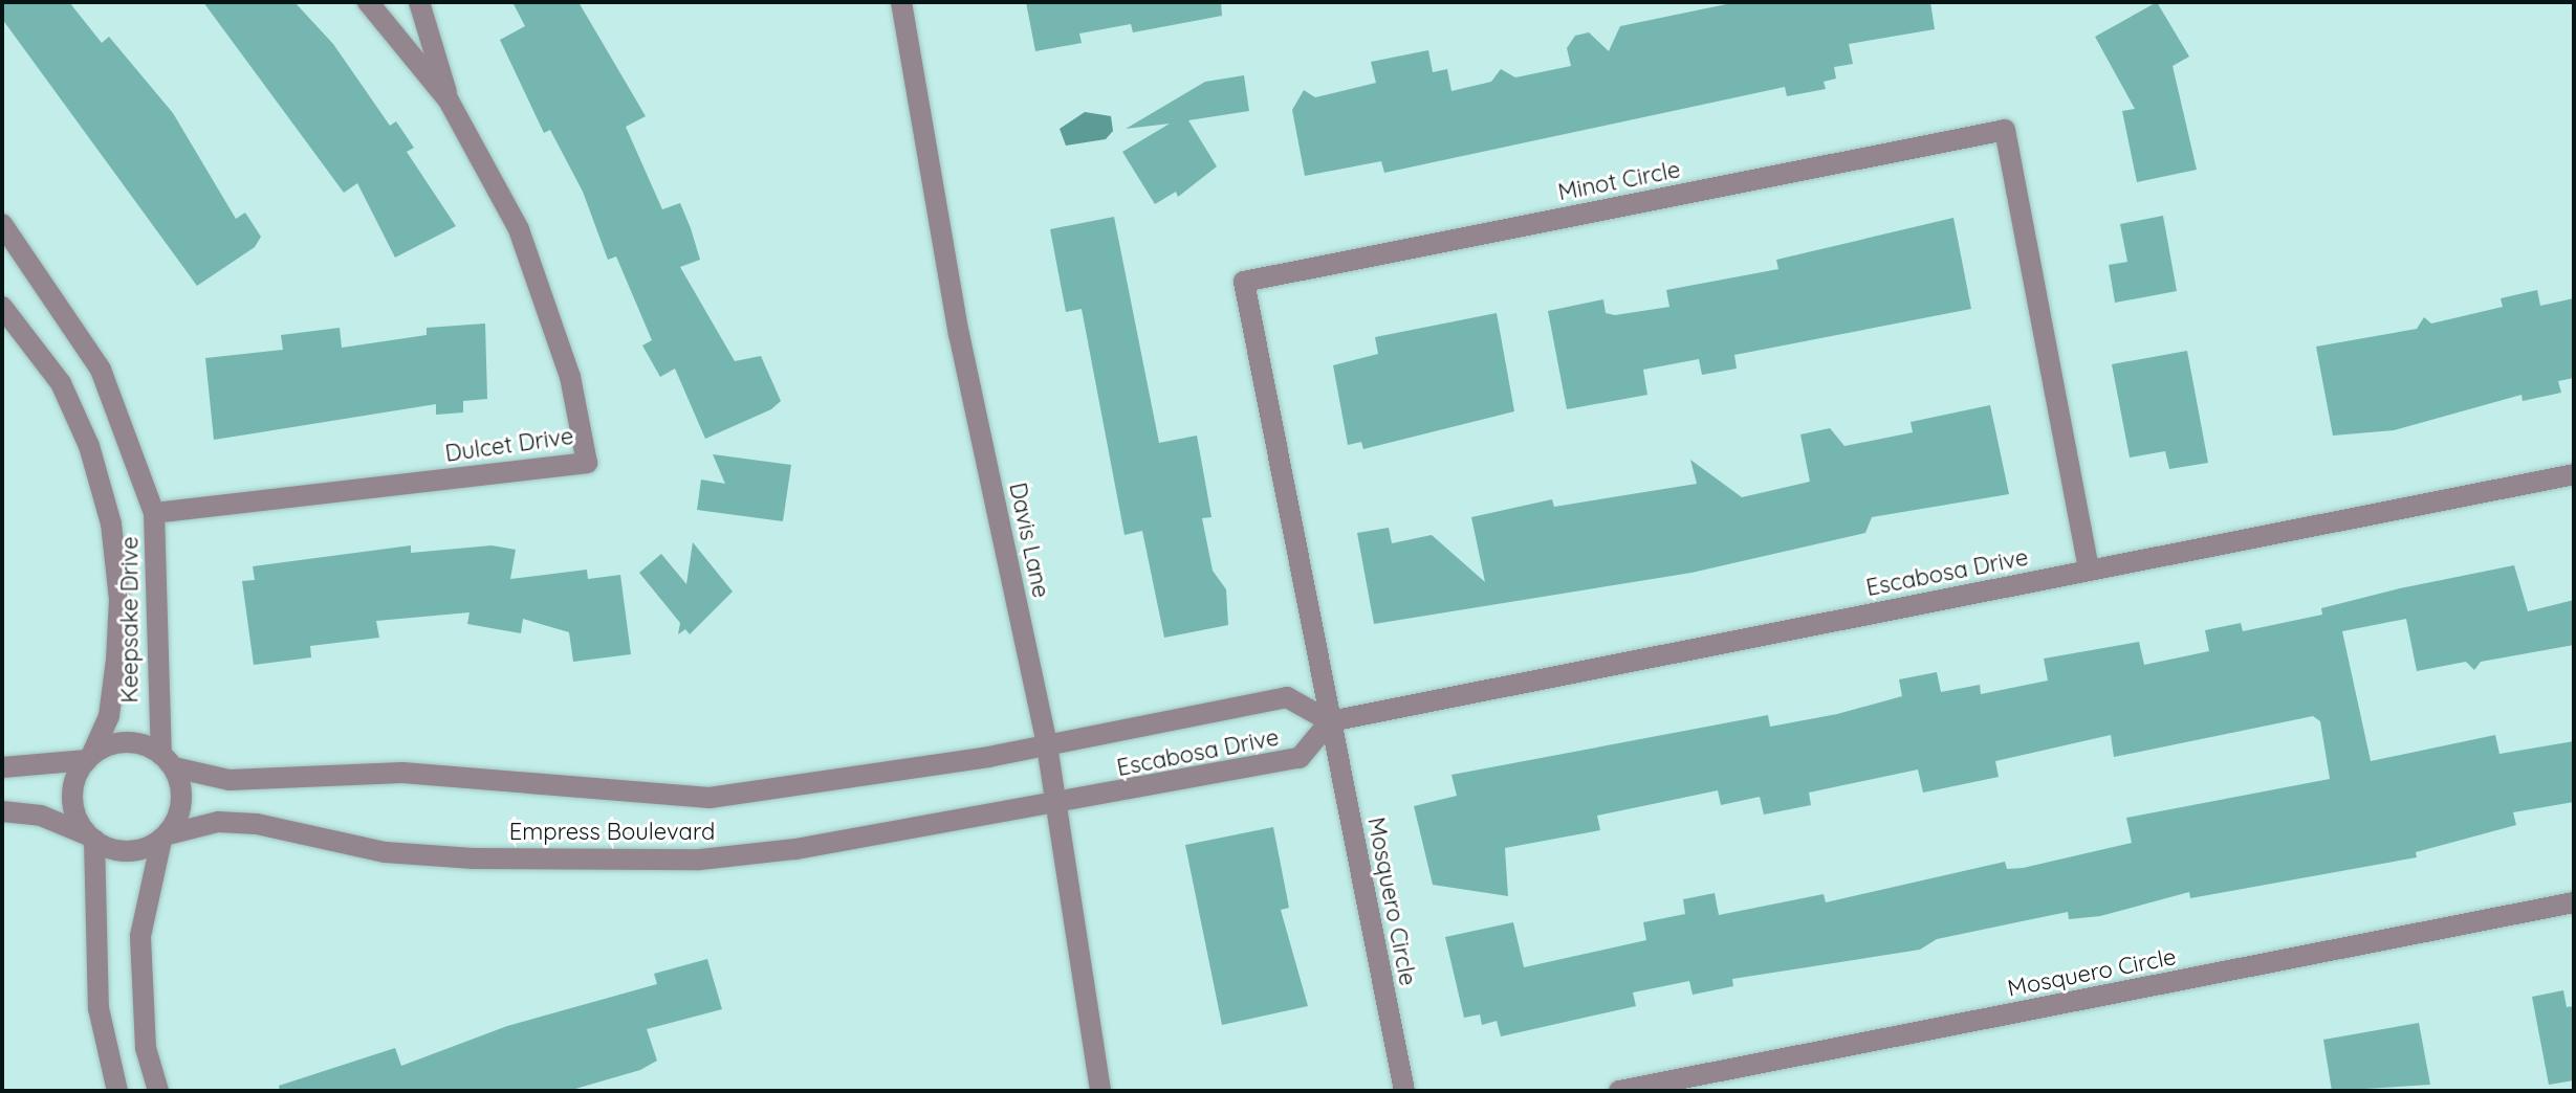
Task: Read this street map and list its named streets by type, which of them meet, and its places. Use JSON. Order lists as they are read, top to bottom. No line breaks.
{"streets":{"street":["Minot Circle","Dulcet Drive","Davis Lane","Escabosa Drive","Keepsake Drive","Empress Boulevard","Mosquero Circle"]},"crossings":[["Minot Circle","Escabosa Drive"],["Minot Circle","Mosquero Circle"],["Dulcet Drive","Keepsake Drive"],["Davis Lane","Escabosa Drive"],["Davis Lane","Empress Boulevard"],["Escabosa Drive","Empress Boulevard"],["Escabosa Drive","Mosquero Circle"],["Keepsake Drive","Empress Boulevard"]]}
